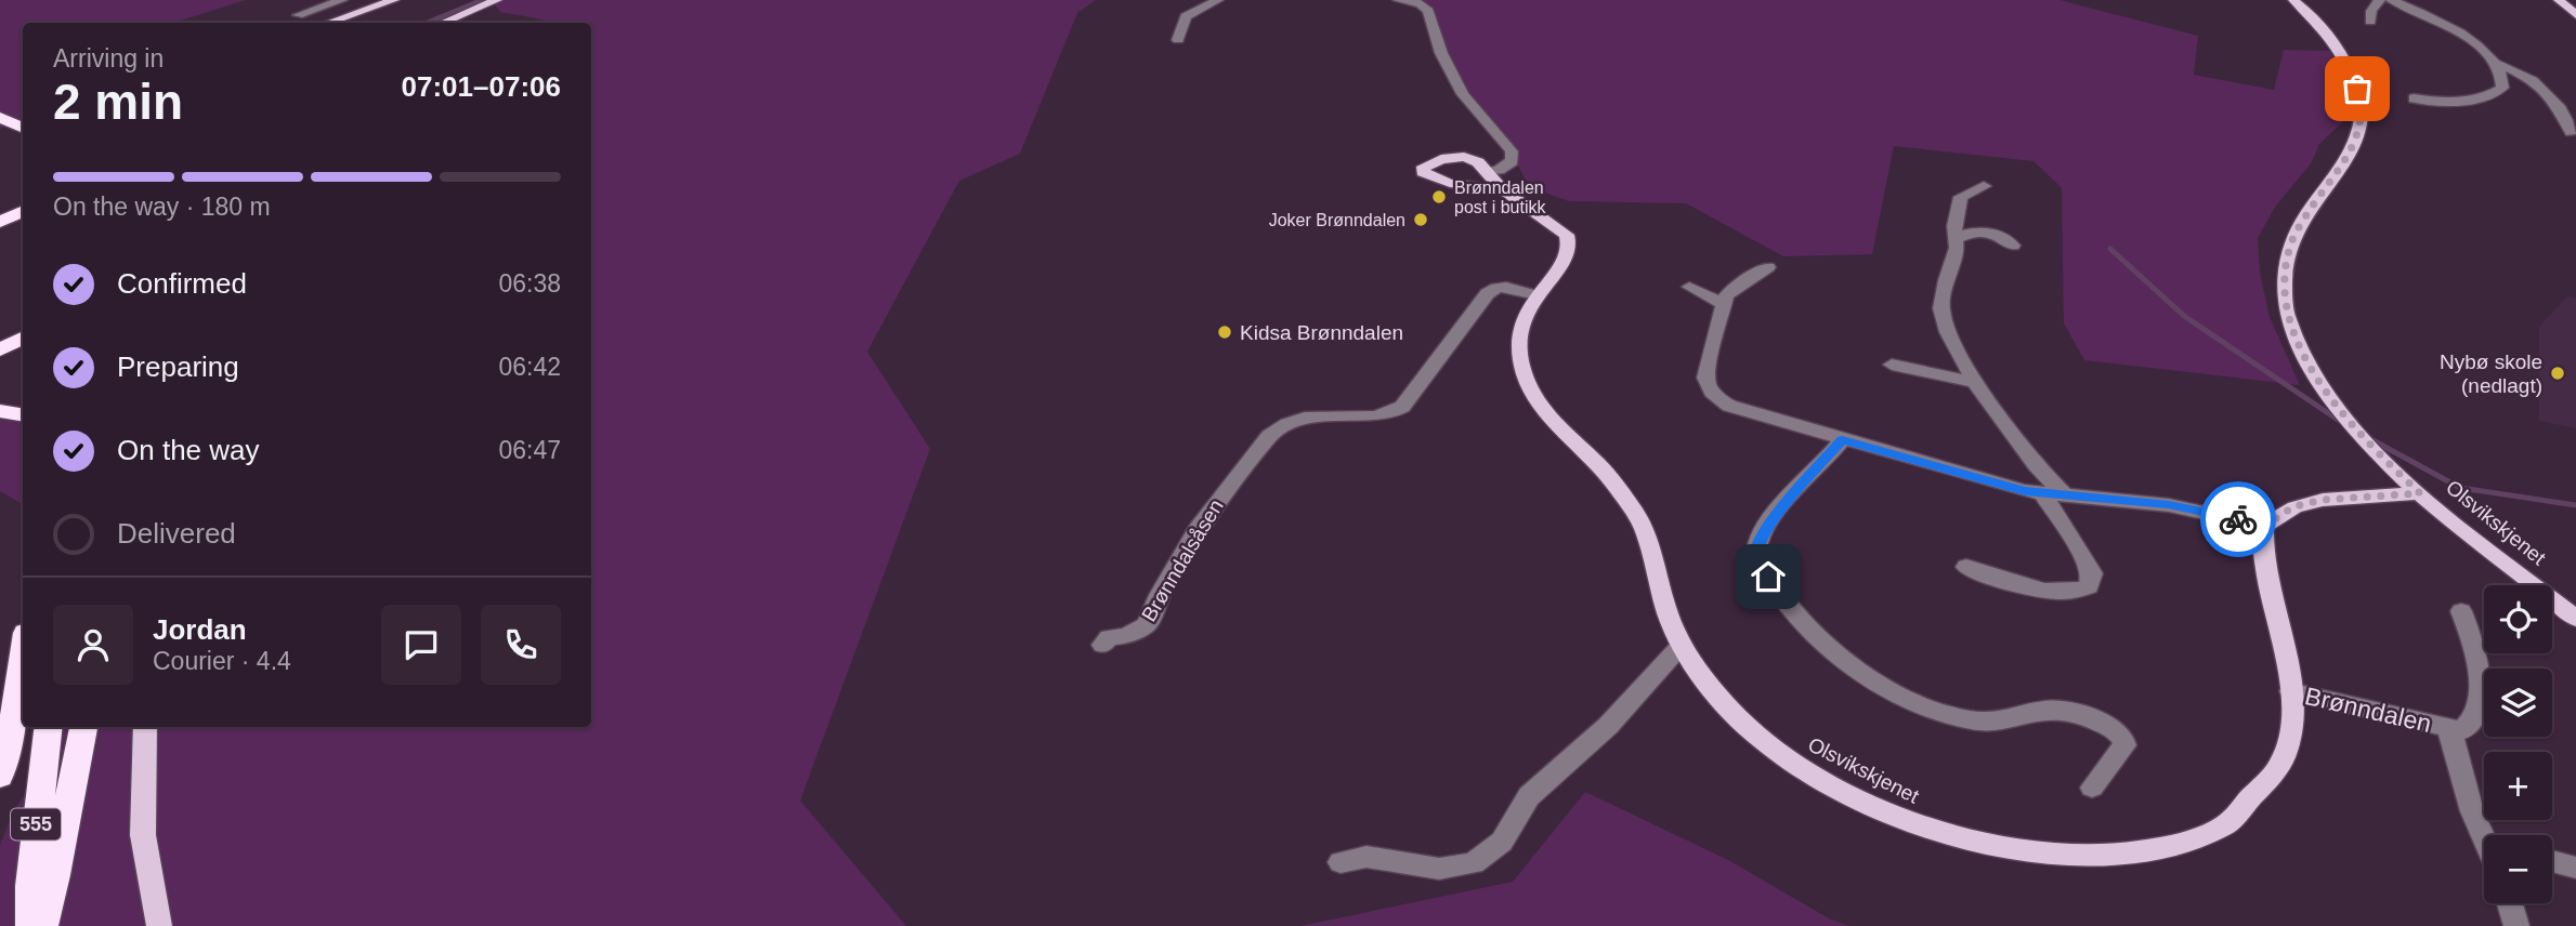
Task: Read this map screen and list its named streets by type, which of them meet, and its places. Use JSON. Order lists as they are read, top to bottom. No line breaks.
{"streets":{"highway":["555"],"main road":["Olsvikskjenet"],"street":["Brønndalsåsen","Brønndalen"]},"crossings":[["Olsvikskjenet","Brønndalsåsen"],["Olsvikskjenet","Brønndalen"]],"places":["Brønndalen post i butikk","Joker Brønndalen","Kidsa Brønndalen","Nybø skole (nedlagt)"],"page":{"heading":["2 min","Arriving in","07:01–07:06"],"panel":["Jordan","Courier · 4.4"],"bar":"On the way · 180 m","list":[["Confirmed","06:38"],["Preparing","06:42"],["On the way","06:47"],"Delivered"],"map_buttons":["+","−"]}}
